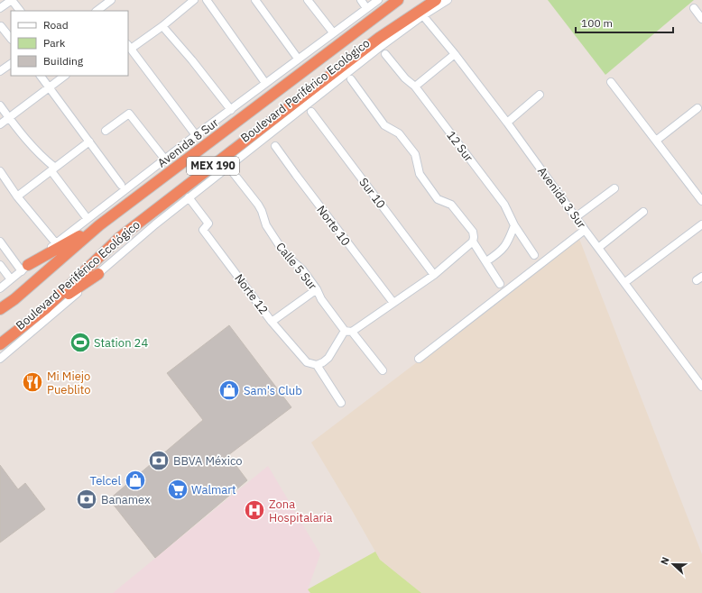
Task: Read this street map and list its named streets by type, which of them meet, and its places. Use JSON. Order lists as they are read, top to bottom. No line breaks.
{"streets":{"highway":["Boulevard Periférico Ecológico","MEX 190"],"street":["Avenida 8 Sur","12 Sur","Sur 10","Avenida 3 Sur","Norte 10","Calle 5 Sur","Norte 12"]},"crossings":[["Boulevard Periférico Ecológico","Avenida 3 Sur"],["Boulevard Periférico Ecológico","Norte 12"]],"places":{"sports":["Station 24"],"restaurant":["Mi Miejo Pueblito"],"shop":["Sam's Club","Telcel"],"bank":["BBVA México","Banamex"],"supermarket":["Walmart"],"hospital":["Zona Hospitalaria"]},"legend":["Road","Park","Building"],"scale_bar":"100 m","north":"left"}
